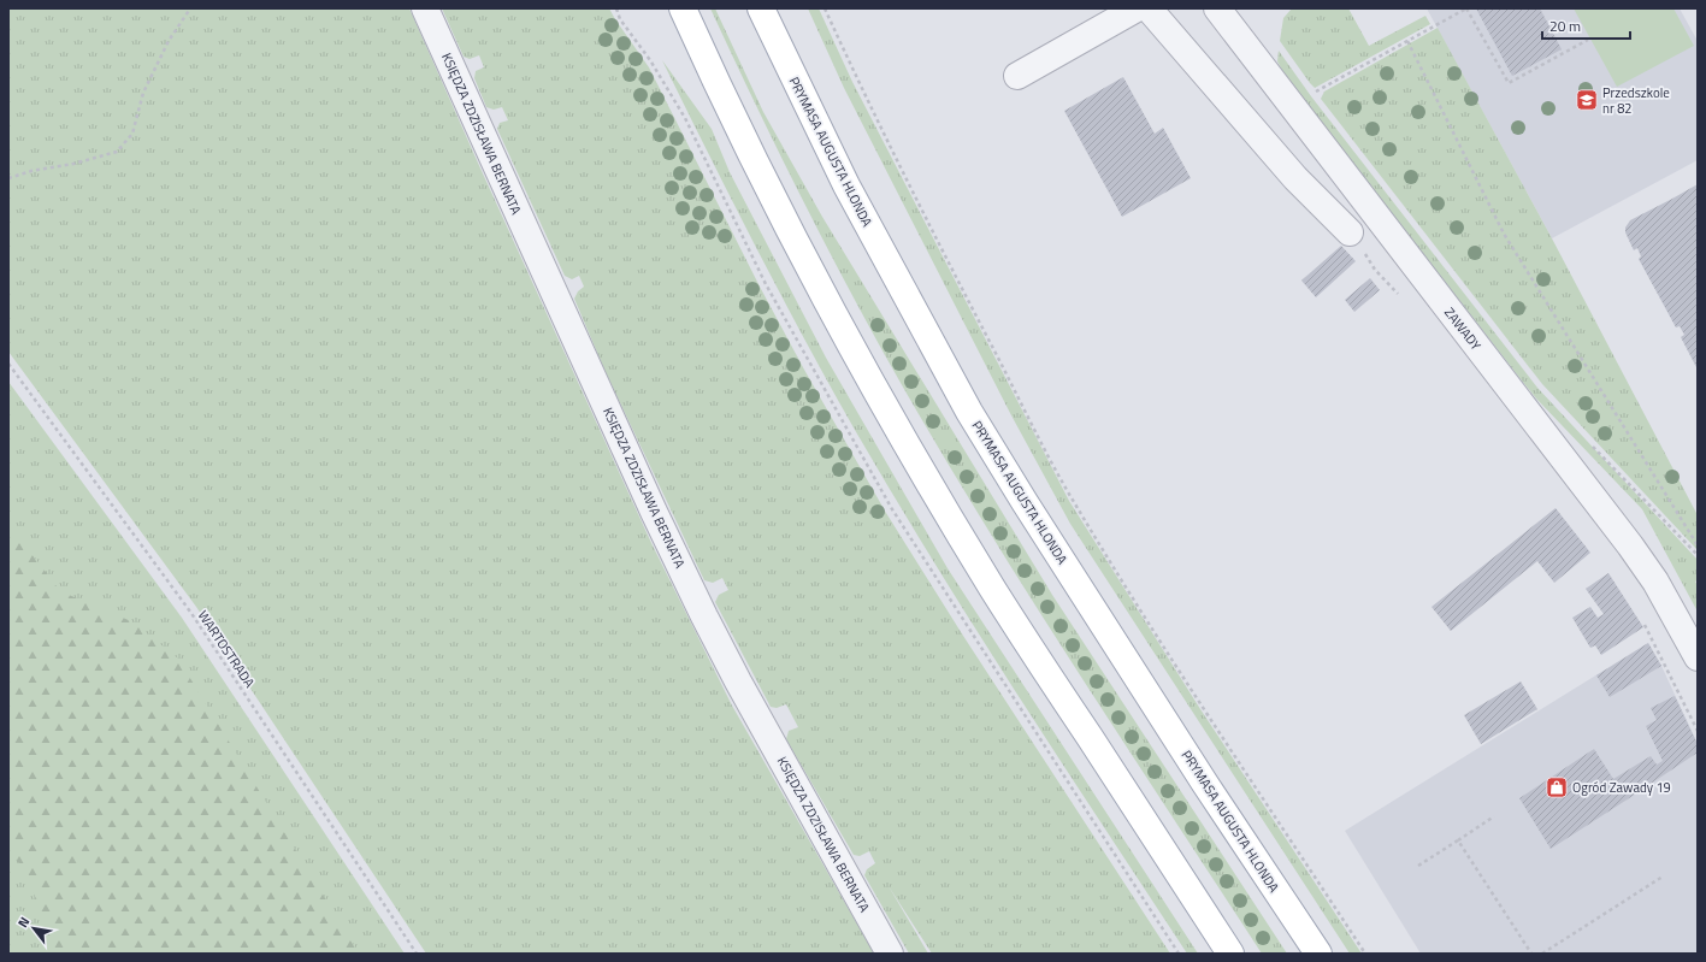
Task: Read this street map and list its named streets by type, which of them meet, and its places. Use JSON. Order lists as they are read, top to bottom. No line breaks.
{"streets":{"main road":["PRYMASA AUGUSTA HLONDA"],"street":["KSIĘDZA ZDZISŁAWA BERNATA","ZAWADY"],"path":["WARTOSTRADA"]},"places":{"school or university":["Przedszkole nr 82"],"shop":["Ogród Zawady 19"]},"scale_bar":"20 m","north":"top left"}
